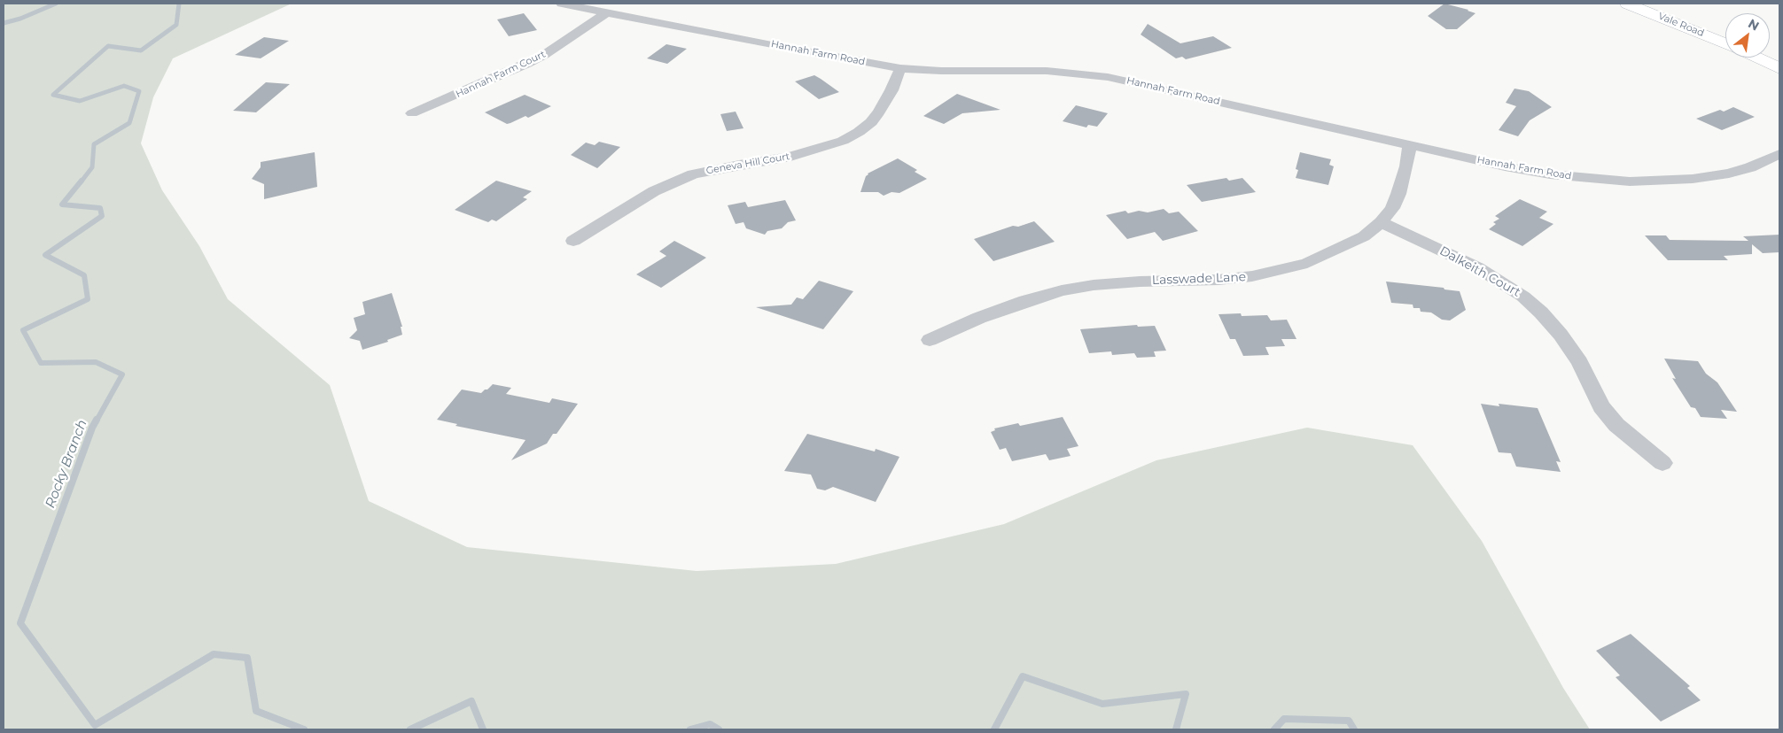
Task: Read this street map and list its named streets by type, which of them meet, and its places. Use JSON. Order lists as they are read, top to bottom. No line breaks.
{"streets":{"main road":["Vale Road"],"street":["Hannah Farm Road","Hannah Farm Court","Geneva Hill Court","Dalkeith Court","Lasswade Lane"]},"crossings":[["Hannah Farm Road","Hannah Farm Court"],["Hannah Farm Road","Geneva Hill Court"],["Hannah Farm Road","Lasswade Lane"],["Dalkeith Court","Lasswade Lane"]],"water":["Rocky Branch"],"north":"top right"}
